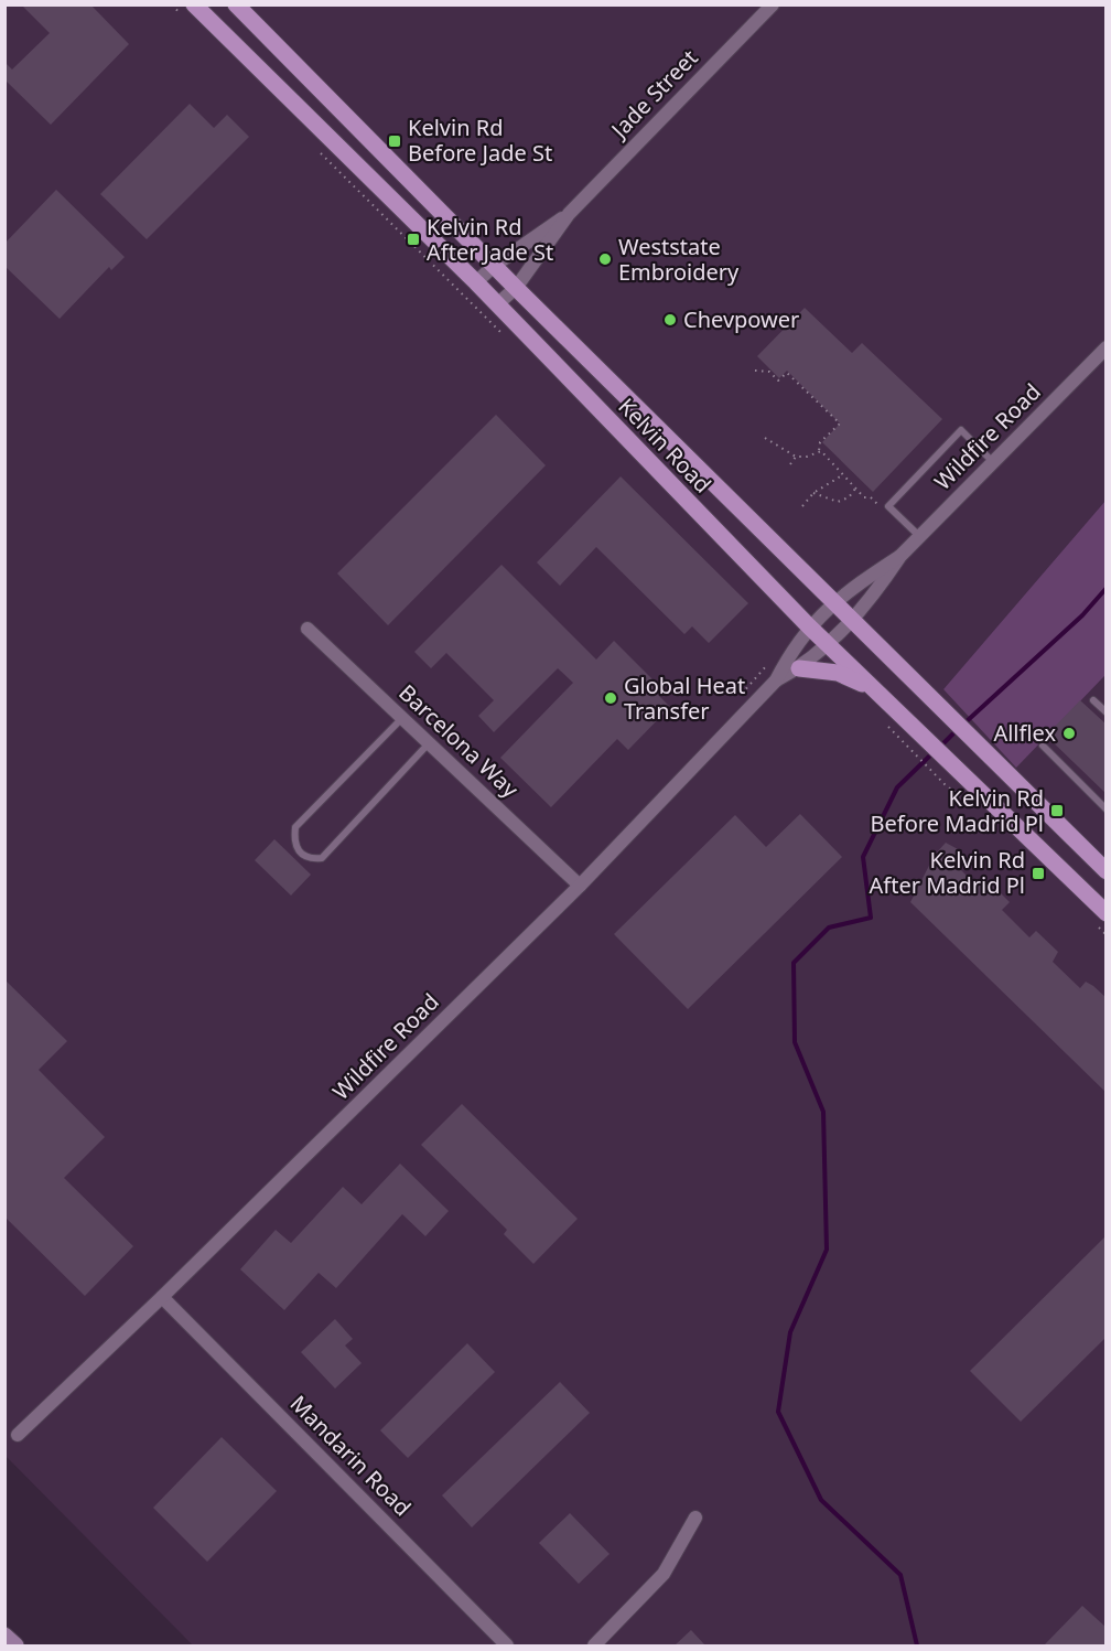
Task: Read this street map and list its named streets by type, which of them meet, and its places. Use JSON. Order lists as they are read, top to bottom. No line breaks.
{"streets":{"main road":["Kelvin Road"],"street":["Jade Street","Wildfire Road","Barcelona Way","Mandarin Road"]},"crossings":[["Jade Street","Kelvin Road"],["Wildfire Road","Kelvin Road"],["Wildfire Road","Barcelona Way"],["Wildfire Road","Mandarin Road"]],"places":{"transit":["Kelvin Rd Before Jade St","Kelvin Rd After Jade St","Kelvin Rd Before Madrid Pl","Kelvin Rd After Madrid Pl"],"other":["Weststate Embroidery","Chevpower","Global Heat Transfer","Allflex"]}}
